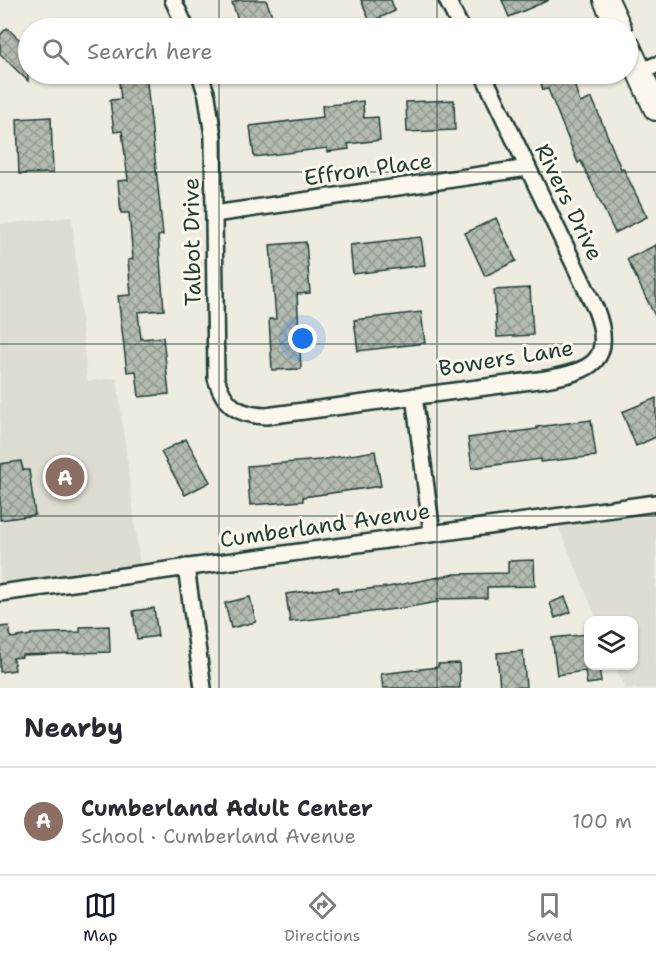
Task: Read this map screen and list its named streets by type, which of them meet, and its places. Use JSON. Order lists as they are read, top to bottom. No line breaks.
{"streets":{"street":["Effron Place","Rivers Drive","Talbot Drive","Bowers Lane","Cumberland Avenue"]},"crossings":[["Effron Place","Rivers Drive"],["Effron Place","Talbot Drive"],["Rivers Drive","Bowers Lane"],["Talbot Drive","Bowers Lane"],["Bowers Lane","Cumberland Avenue"]],"page":{"search":"Search here","pins":"A","heading":"Nearby","list":[{"mark":"A","name":"Cumberland Adult Center","note":"School · Cumberland Avenue","value":"100 m"}],"nav":["Map","Directions","Saved"]}}
